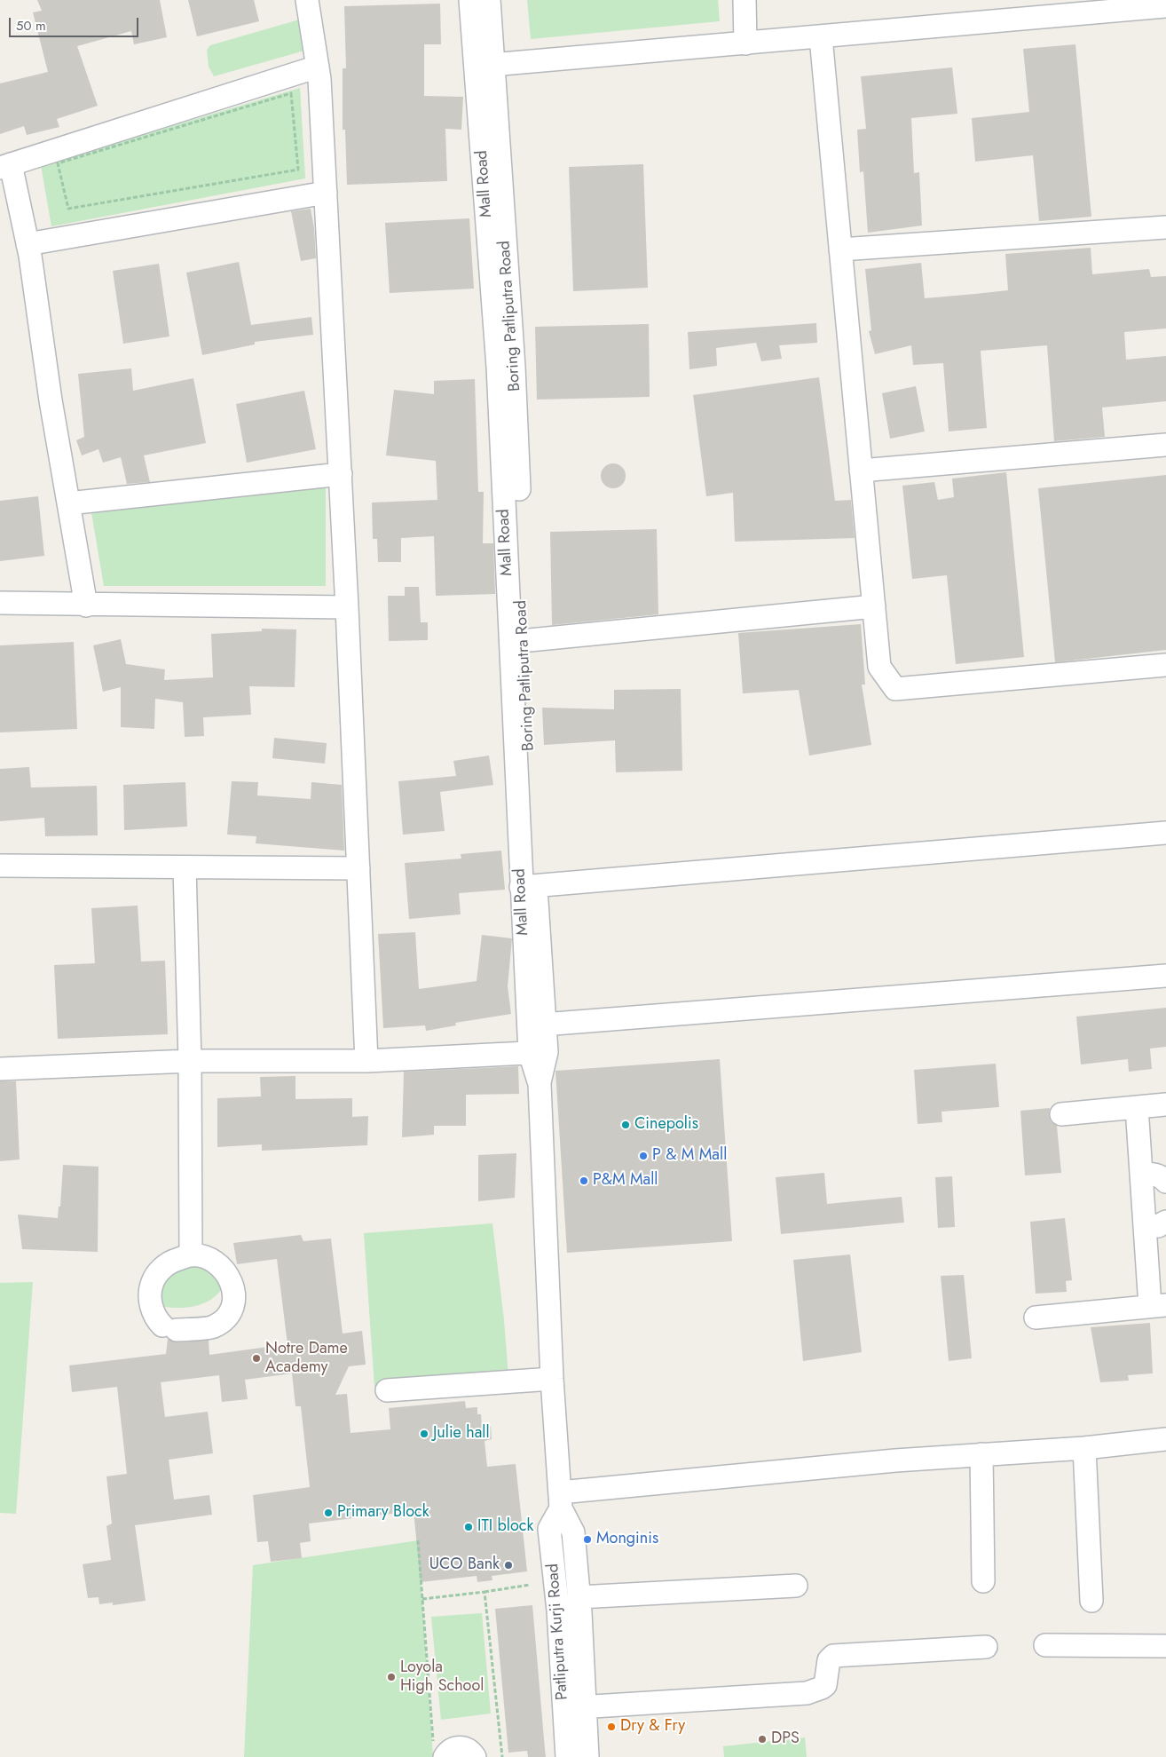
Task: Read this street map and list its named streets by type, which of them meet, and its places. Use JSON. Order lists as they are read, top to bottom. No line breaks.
{"streets":{"street":["Mall Road","Patliputra Kurji Road"]},"crossings":[["Mall Road","Patliputra Kurji Road"]],"places":["Cinepolis","P & M Mall","P&M Mall","Notre Dame Academy","Julie hall","Primary Block","ITI block","Monginis","UCO Bank","Loyola High School","Dry & Fry","DPS"],"scale_bar":"50 m"}
